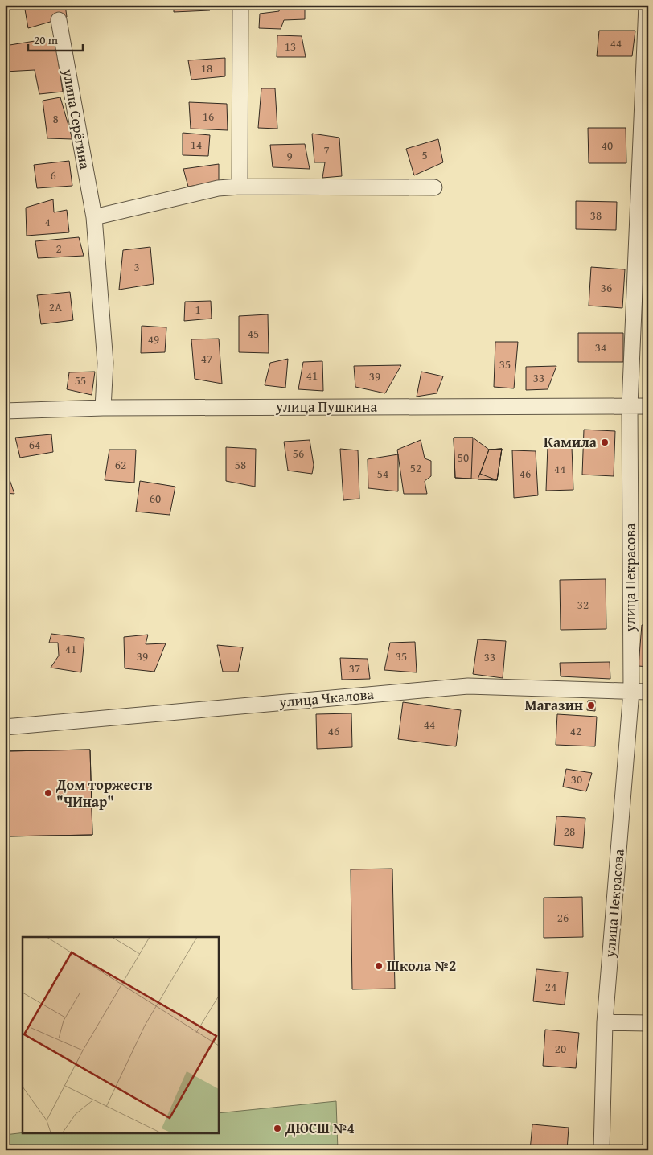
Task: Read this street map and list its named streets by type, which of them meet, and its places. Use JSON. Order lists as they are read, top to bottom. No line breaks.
{"streets":{"street":["улица Серёгина","улица Пушкина","улица Некрасова","улица Чкалова"]},"crossings":[["улица Серёгина","улица Пушкина"],["улица Пушкина","улица Некрасова"],["улица Некрасова","улица Чкалова"]],"places":["Камила","Магазин","Дом торжеств \"ЧИнар\"","Школа №2","ДЮСШ №4"],"house_numbers":["44","13","18","16","8","14","40","7","5","9","6","38","4","2","3","36","2А","1","45","49","34","47","35","41","39","33","55","64","56","50","62","58","52","44","54","46","60","32","41","39","35","33","37","44","46","42","30","28","26","24","20"],"scale_bar":"20 m"}
